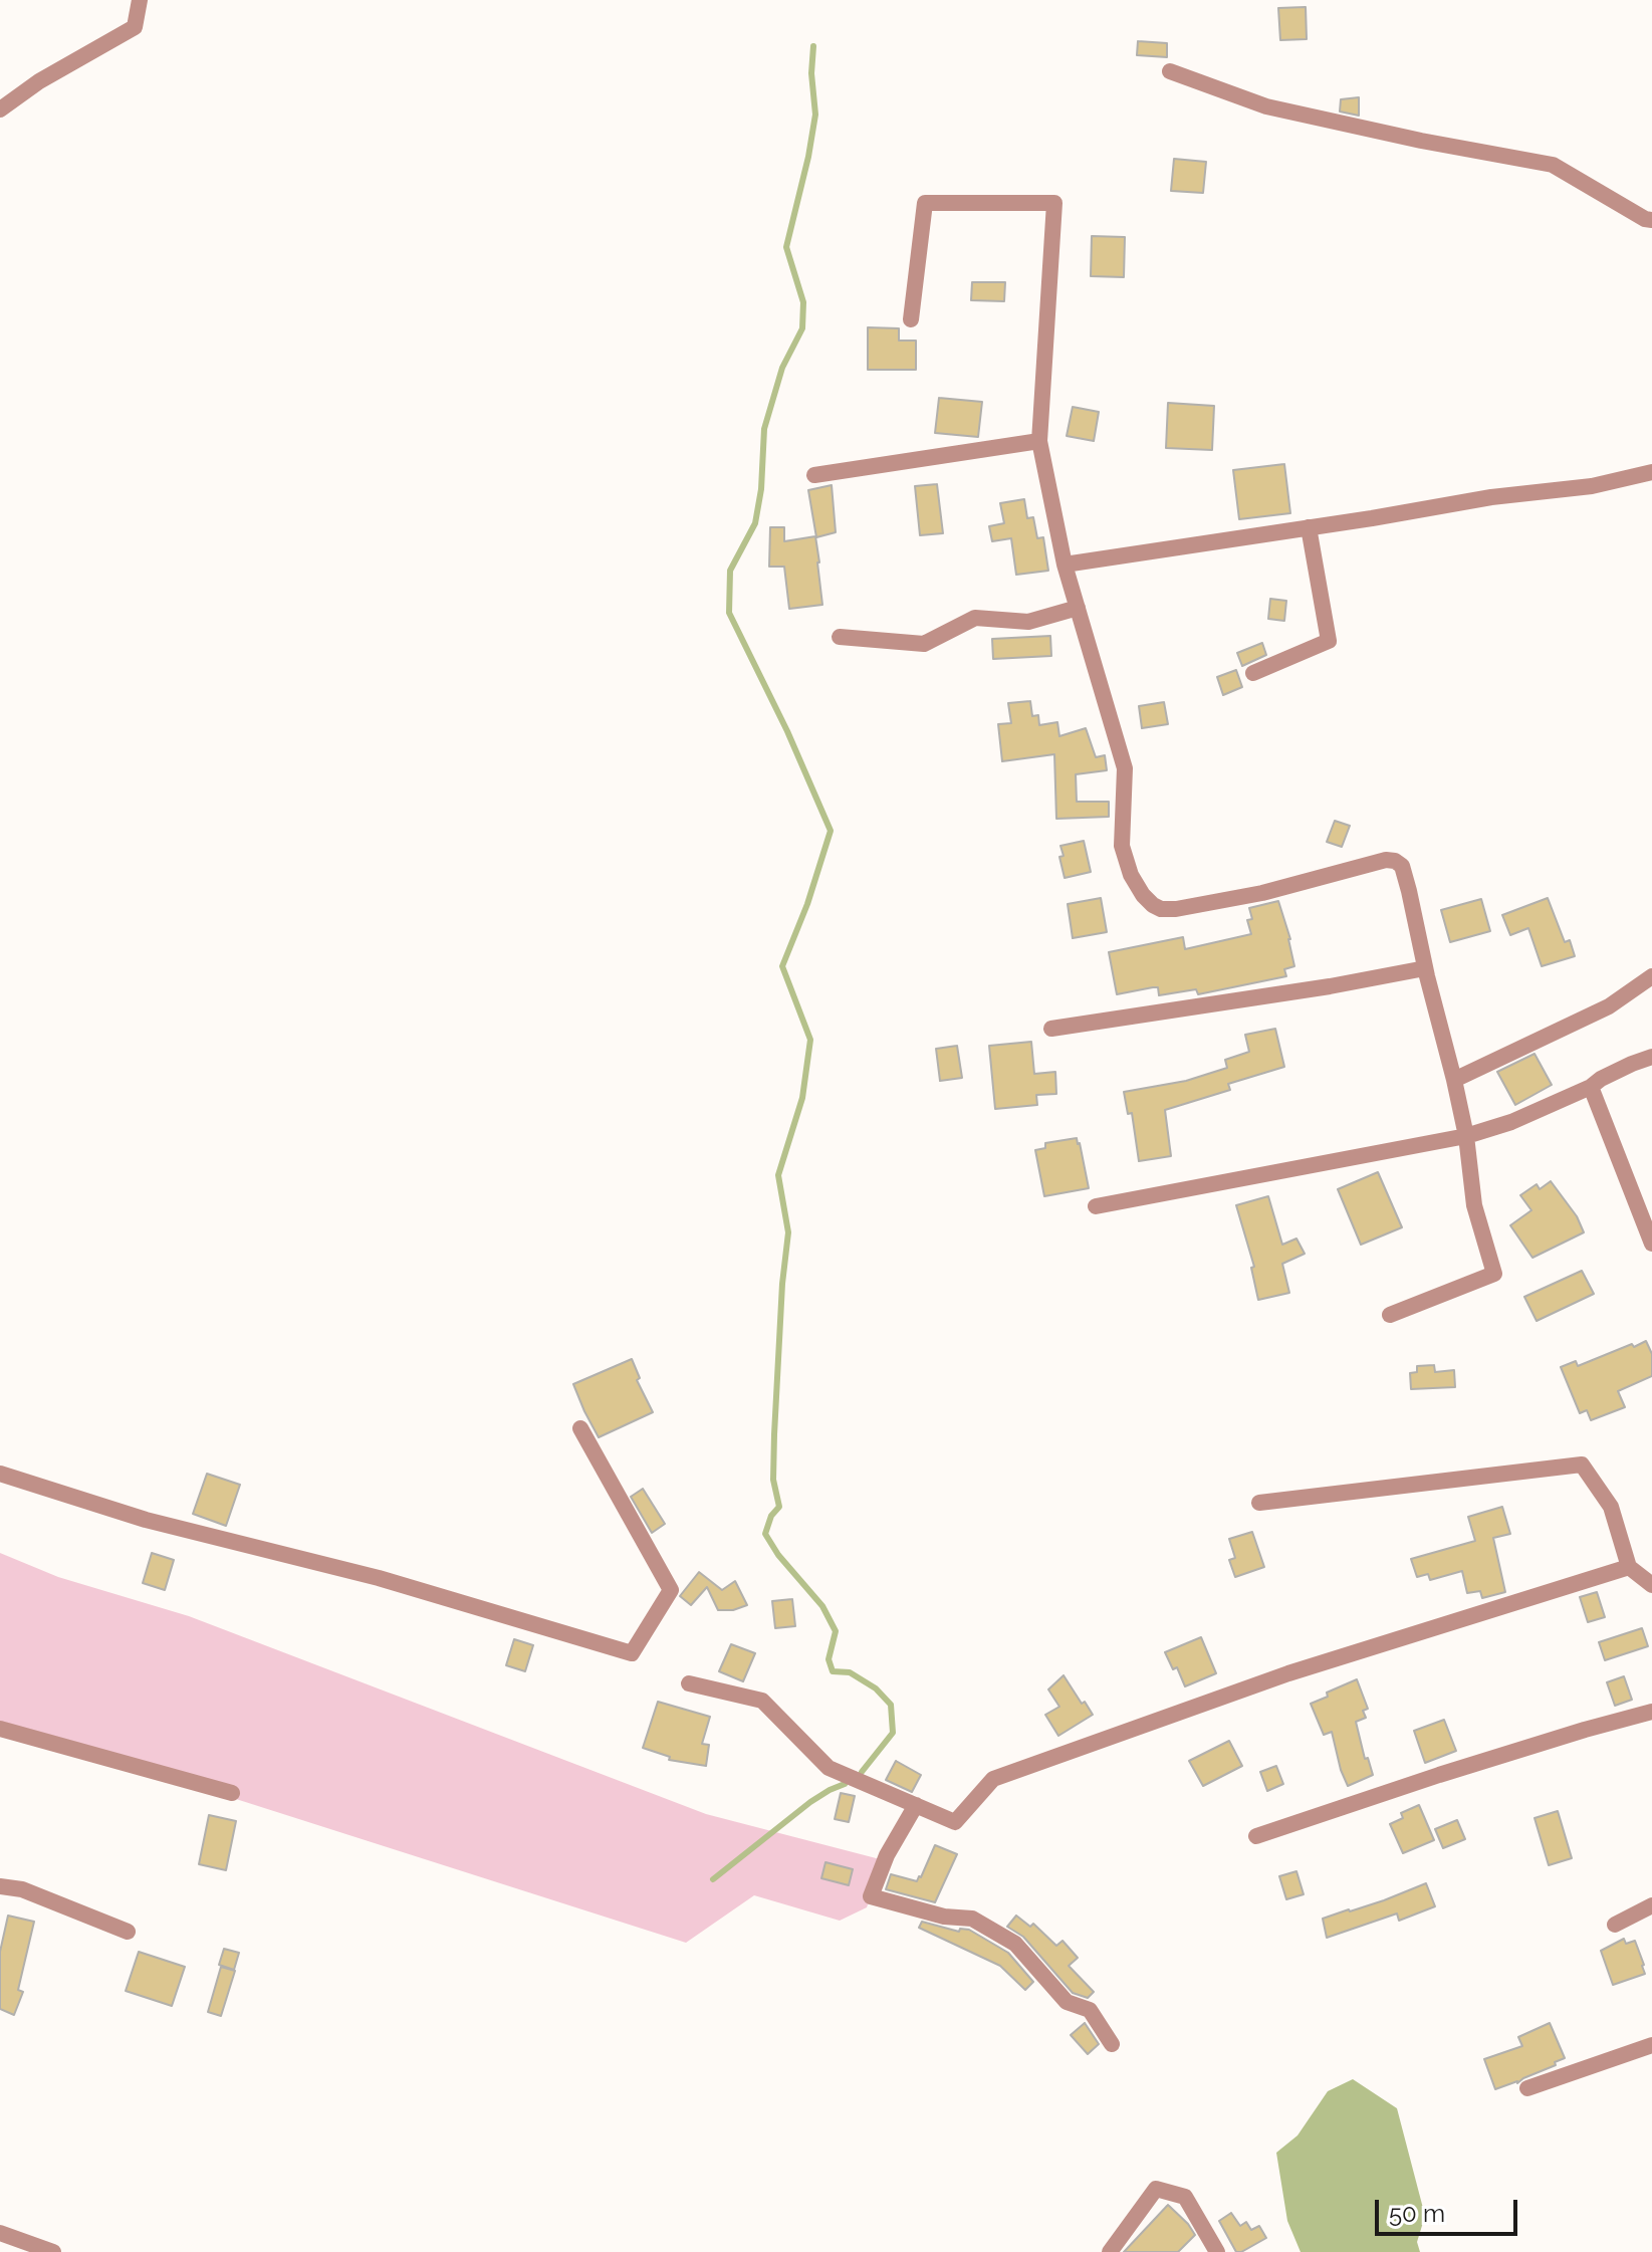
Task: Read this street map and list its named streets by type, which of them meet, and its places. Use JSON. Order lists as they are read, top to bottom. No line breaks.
{"scale_bar":"50 m"}
